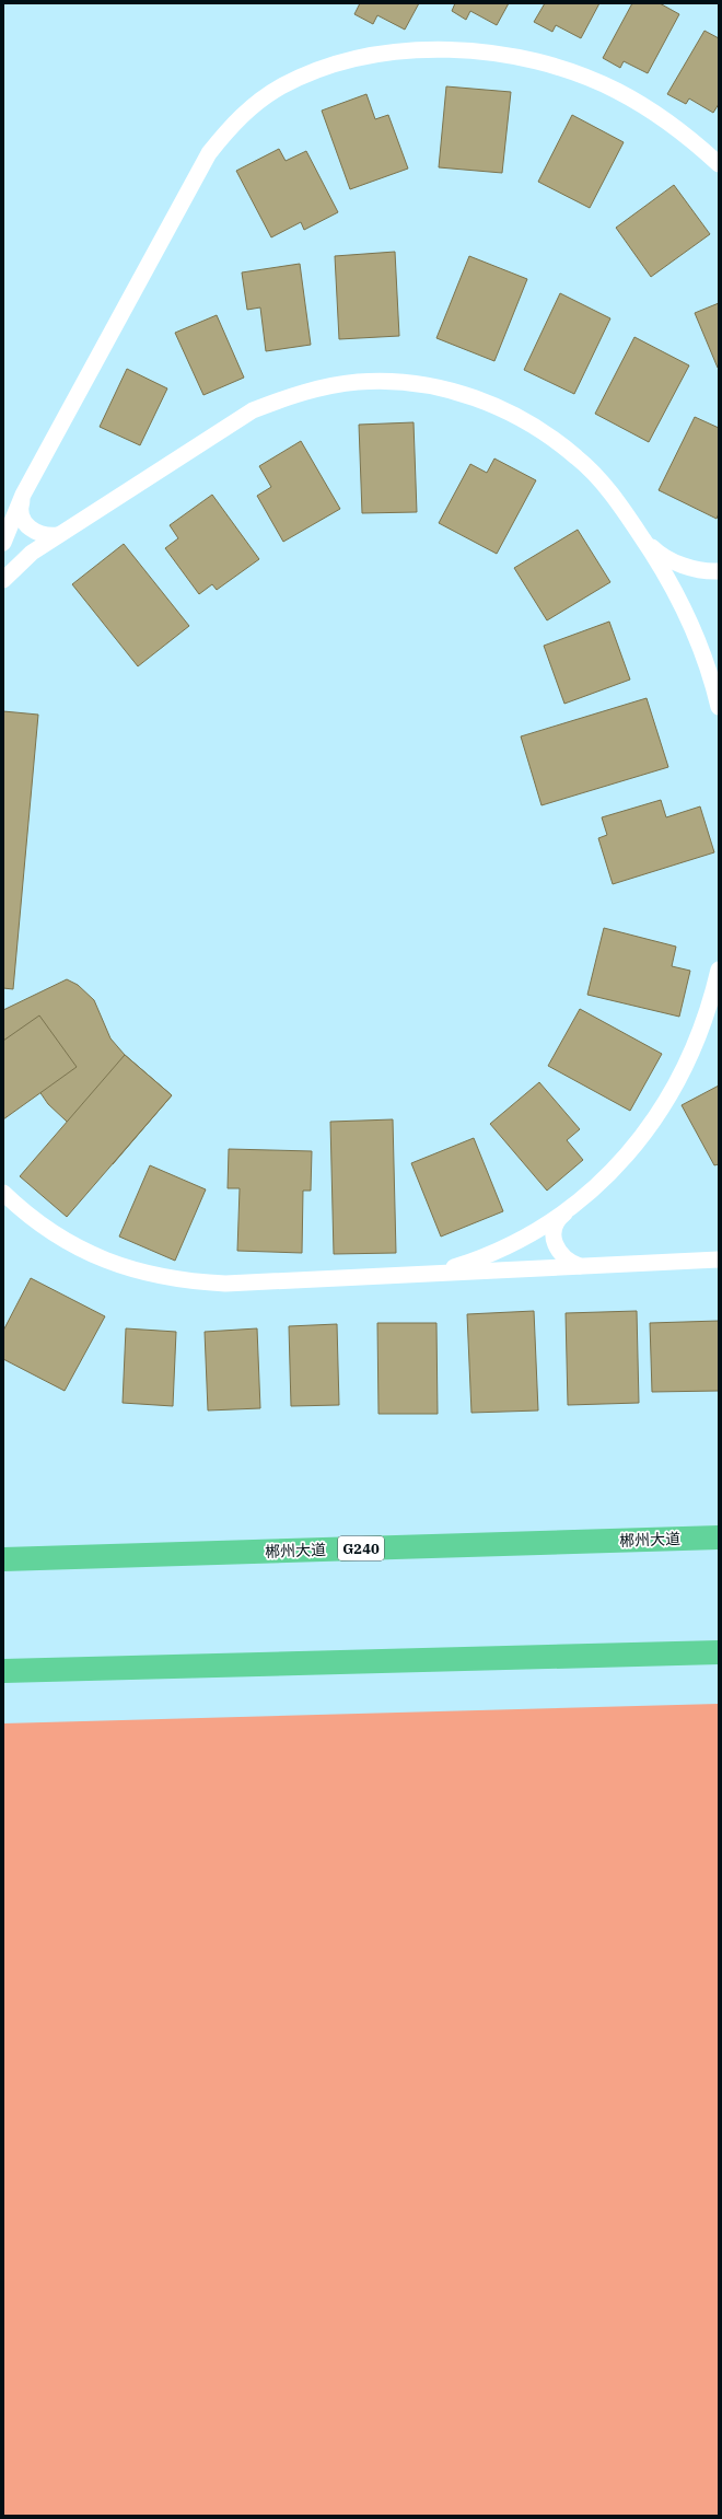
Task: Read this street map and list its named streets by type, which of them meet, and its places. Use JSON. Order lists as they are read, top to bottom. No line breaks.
{"streets":{"highway":["郴州大道","G240"]}}
